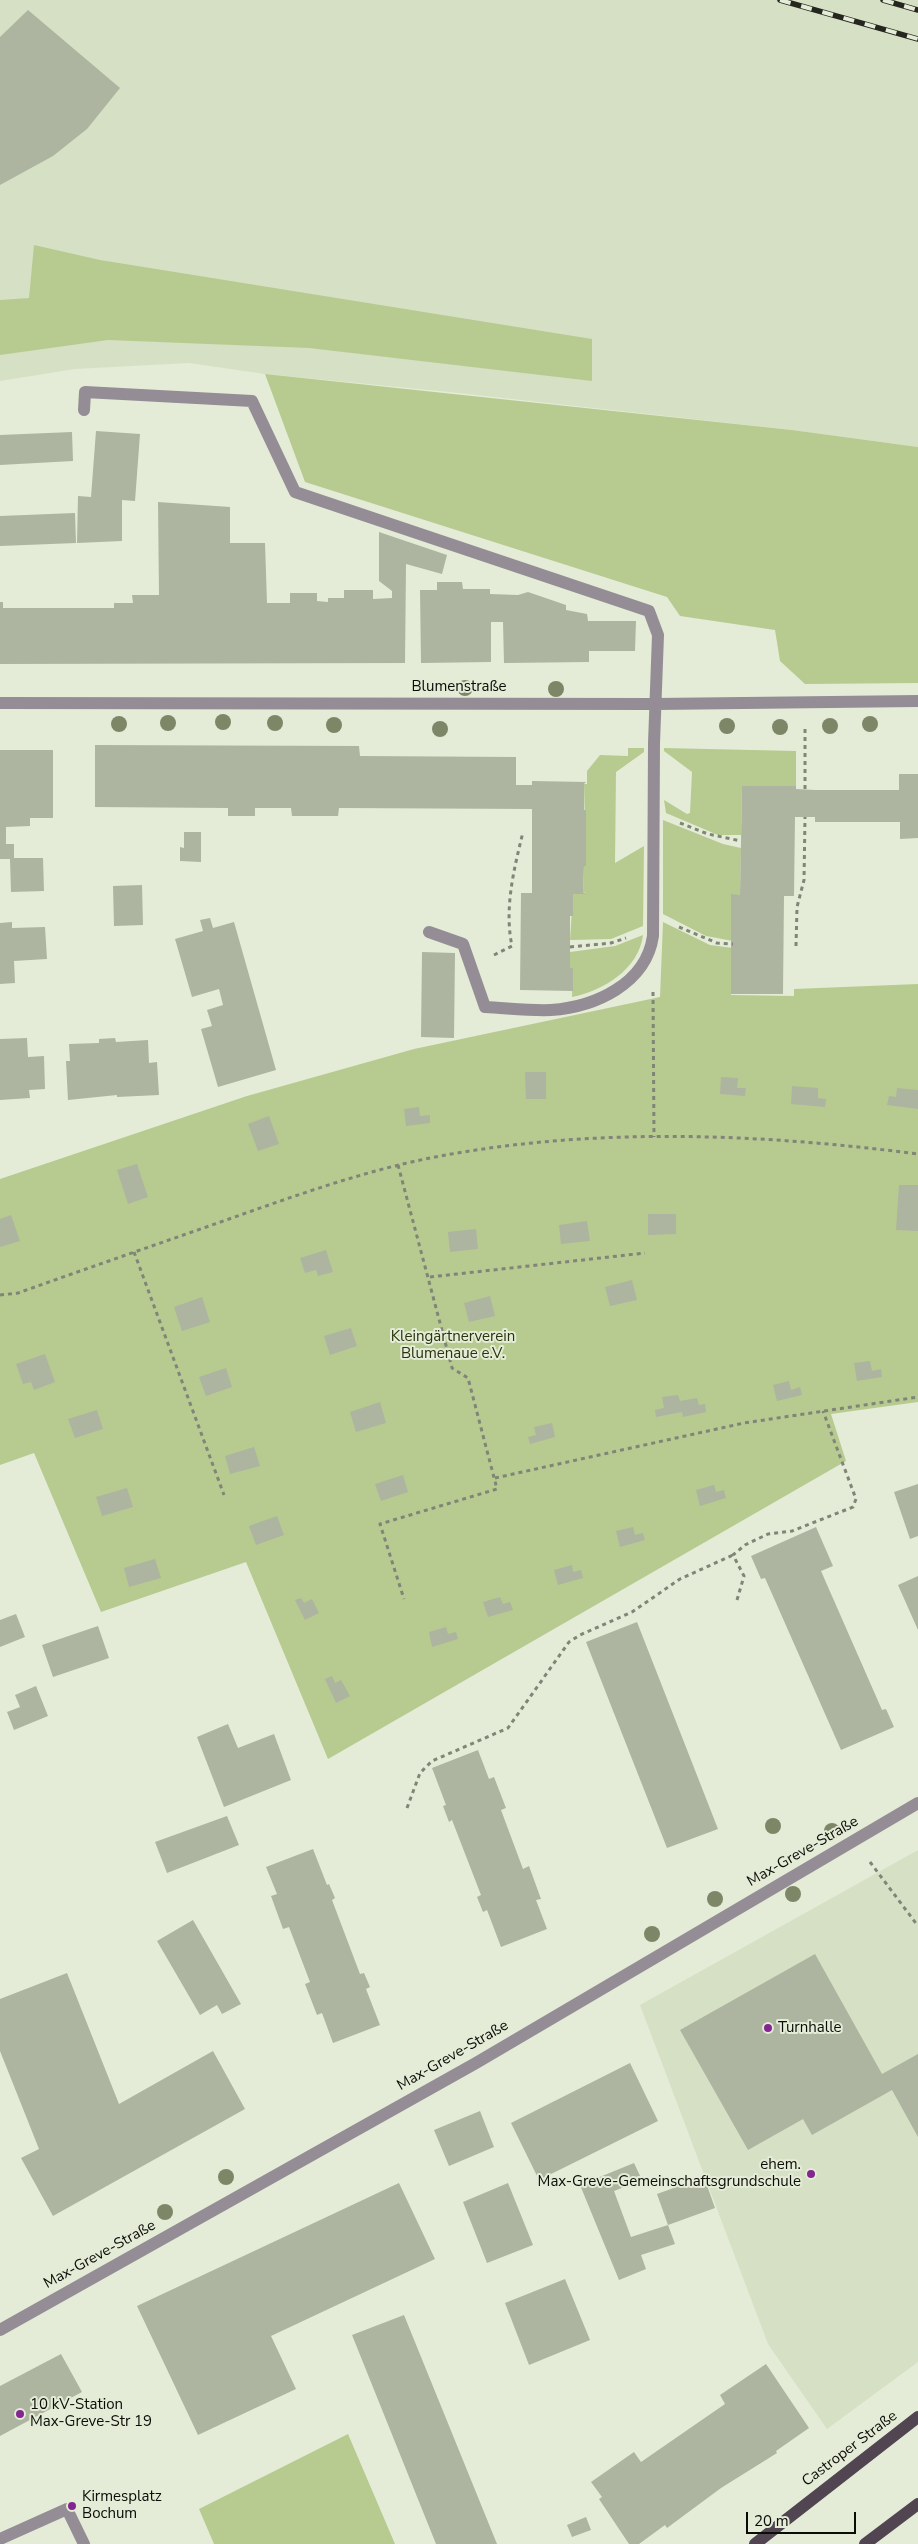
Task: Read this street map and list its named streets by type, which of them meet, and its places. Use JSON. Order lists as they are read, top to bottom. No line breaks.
{"streets":{"main road":["Castroper Straße"],"street":["Blumenstraße","Max-Greve-Straße"]},"parks":["Kleingärtnerverein Blumenaue e.V."],"places":["Turnhalle","ehem. Max-Greve-Gemeinschaftsgrundschule","10 kV-Station Max-Greve-Str 19","Kirmesplatz Bochum"],"scale_bar":"20 m"}
